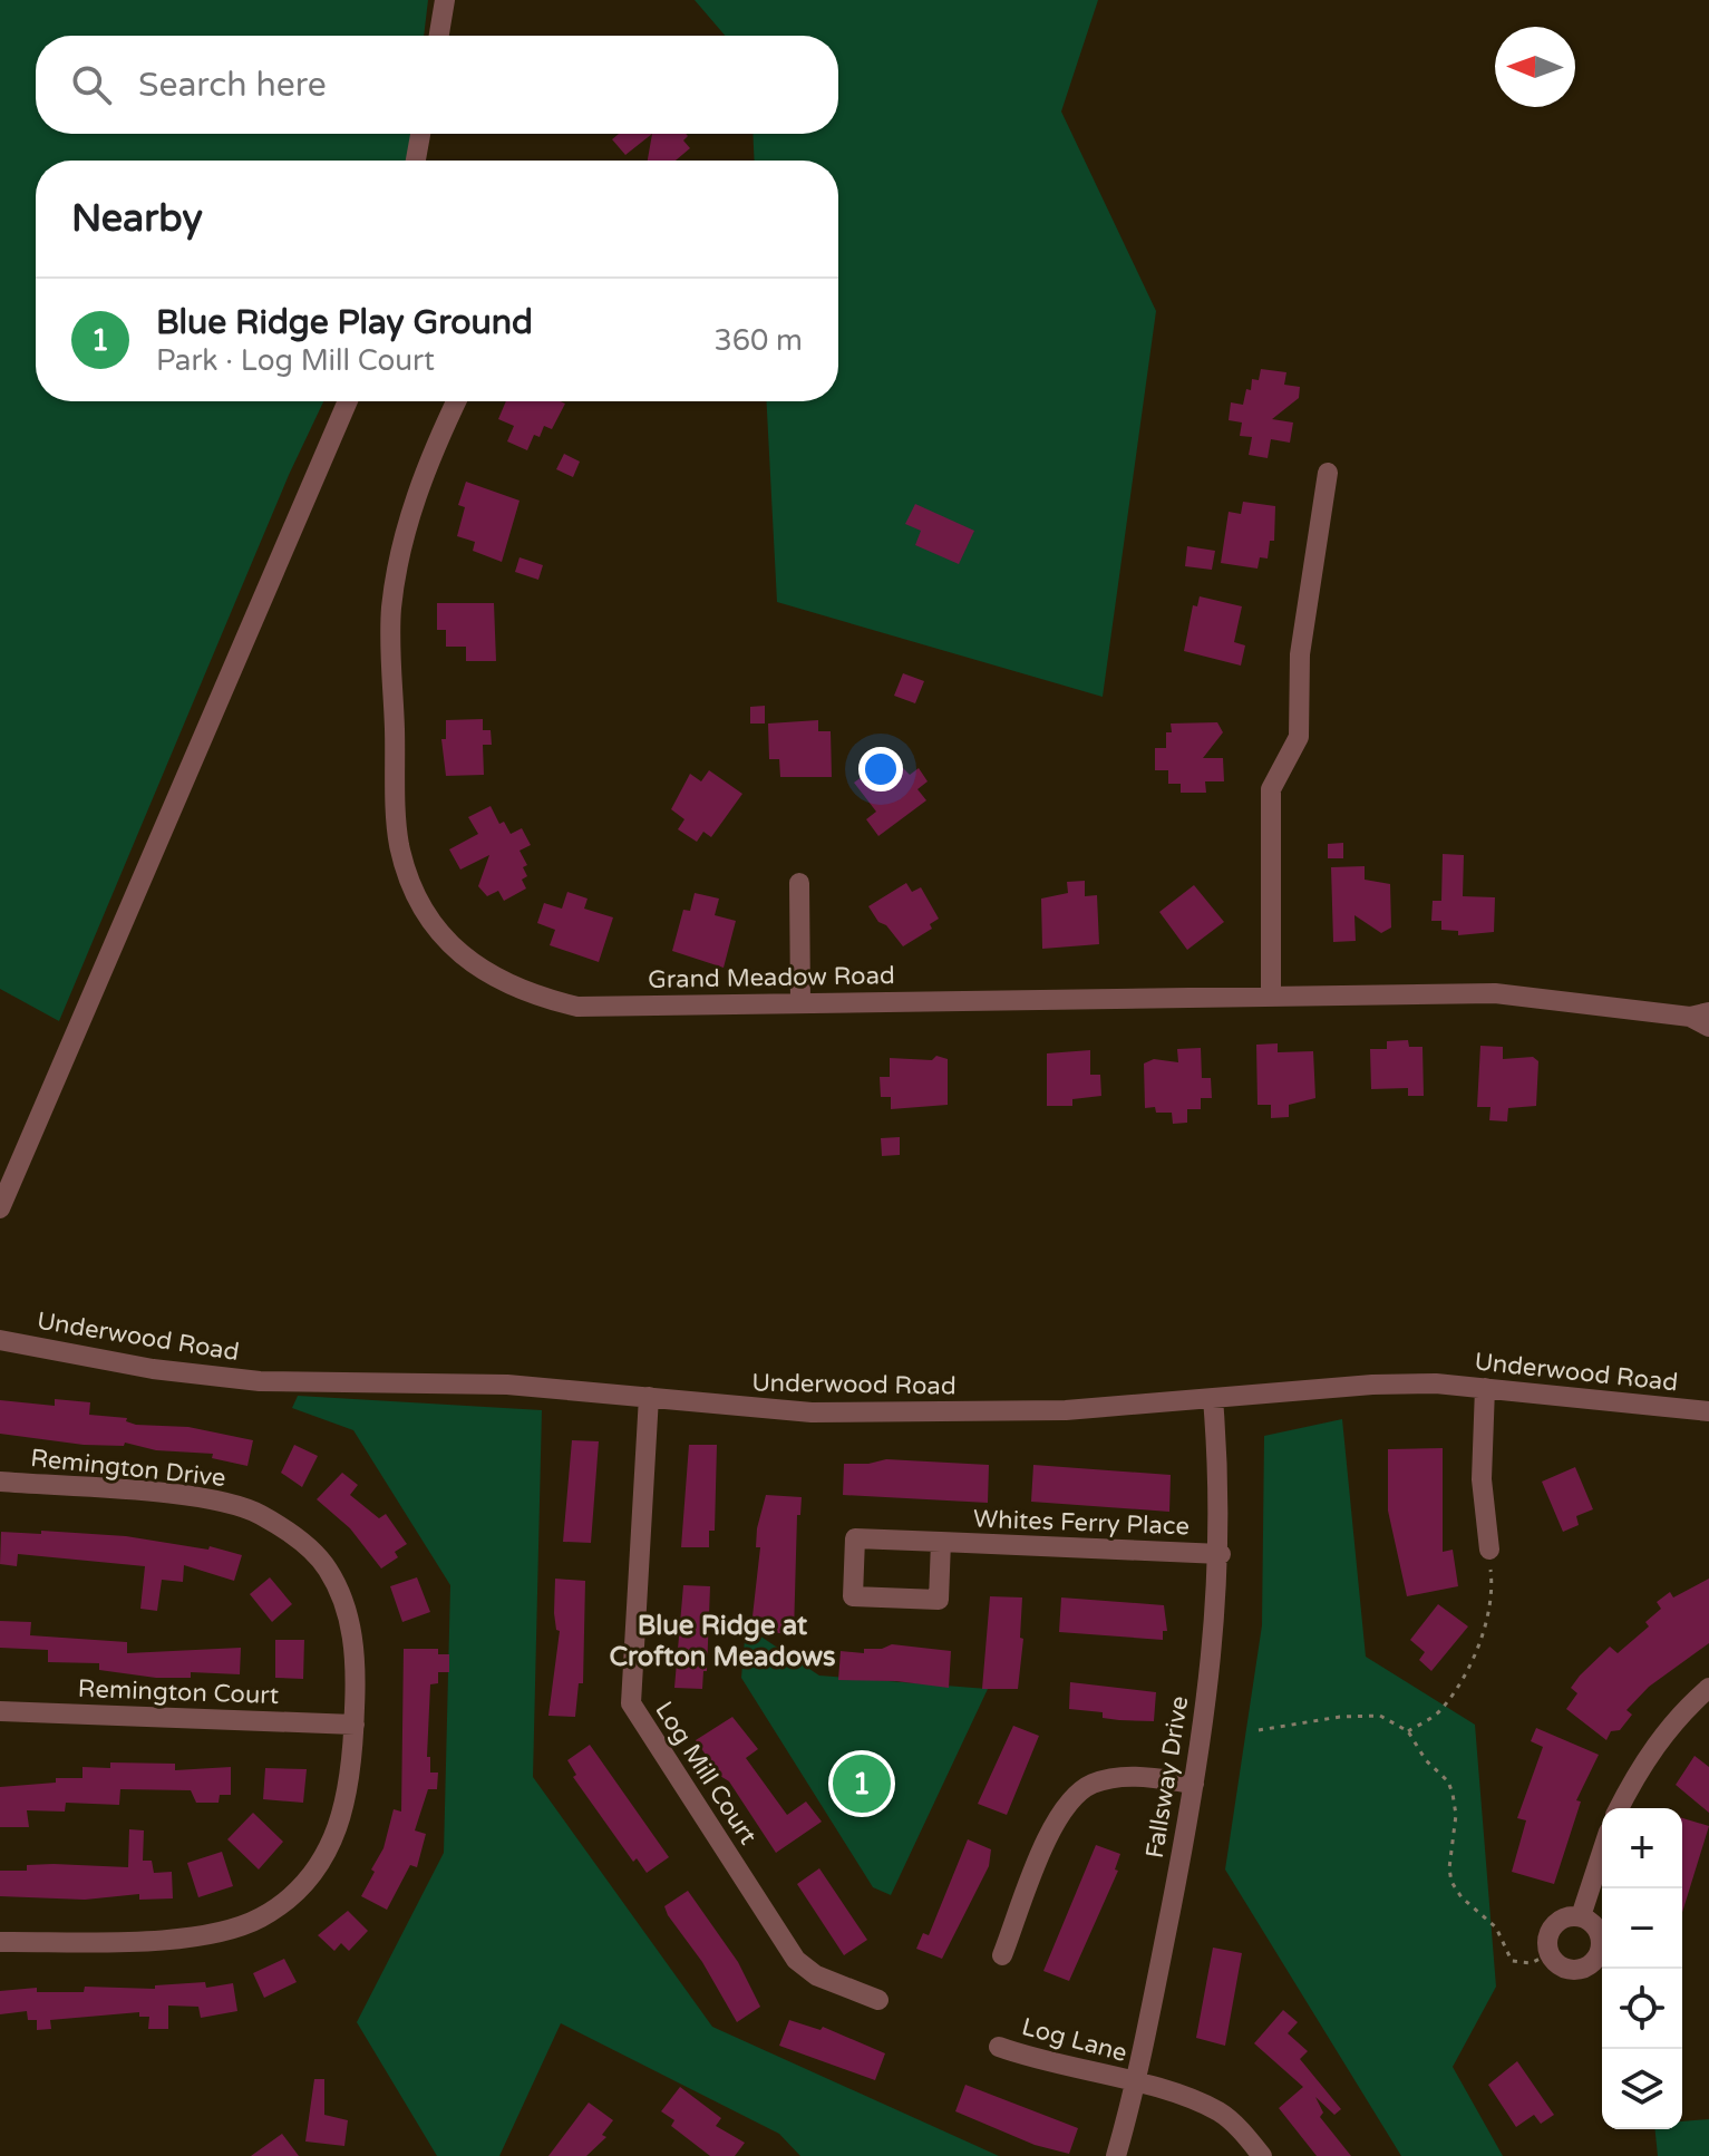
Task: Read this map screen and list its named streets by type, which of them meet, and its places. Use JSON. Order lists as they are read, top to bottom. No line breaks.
{"streets":{"street":["Grand Meadow Road","Underwood Road","Remington Drive","Whites Ferry Place","Remington Court","Log Mill Court","Fallsway Drive","Log Lane"]},"crossings":[["Underwood Road","Log Mill Court"],["Underwood Road","Fallsway Drive"],["Remington Drive","Remington Court"],["Whites Ferry Place","Fallsway Drive"],["Fallsway Drive","Log Lane"]],"districts":["Blue Ridge at Crofton Meadows"],"north":"left","page":{"search":"Search here","heading":"Nearby","list":[{"mark":"1","name":"Blue Ridge Play Ground","note":"Park · Log Mill Court","value":"360 m"}],"pins":"1","map_buttons":["+","−"]}}
